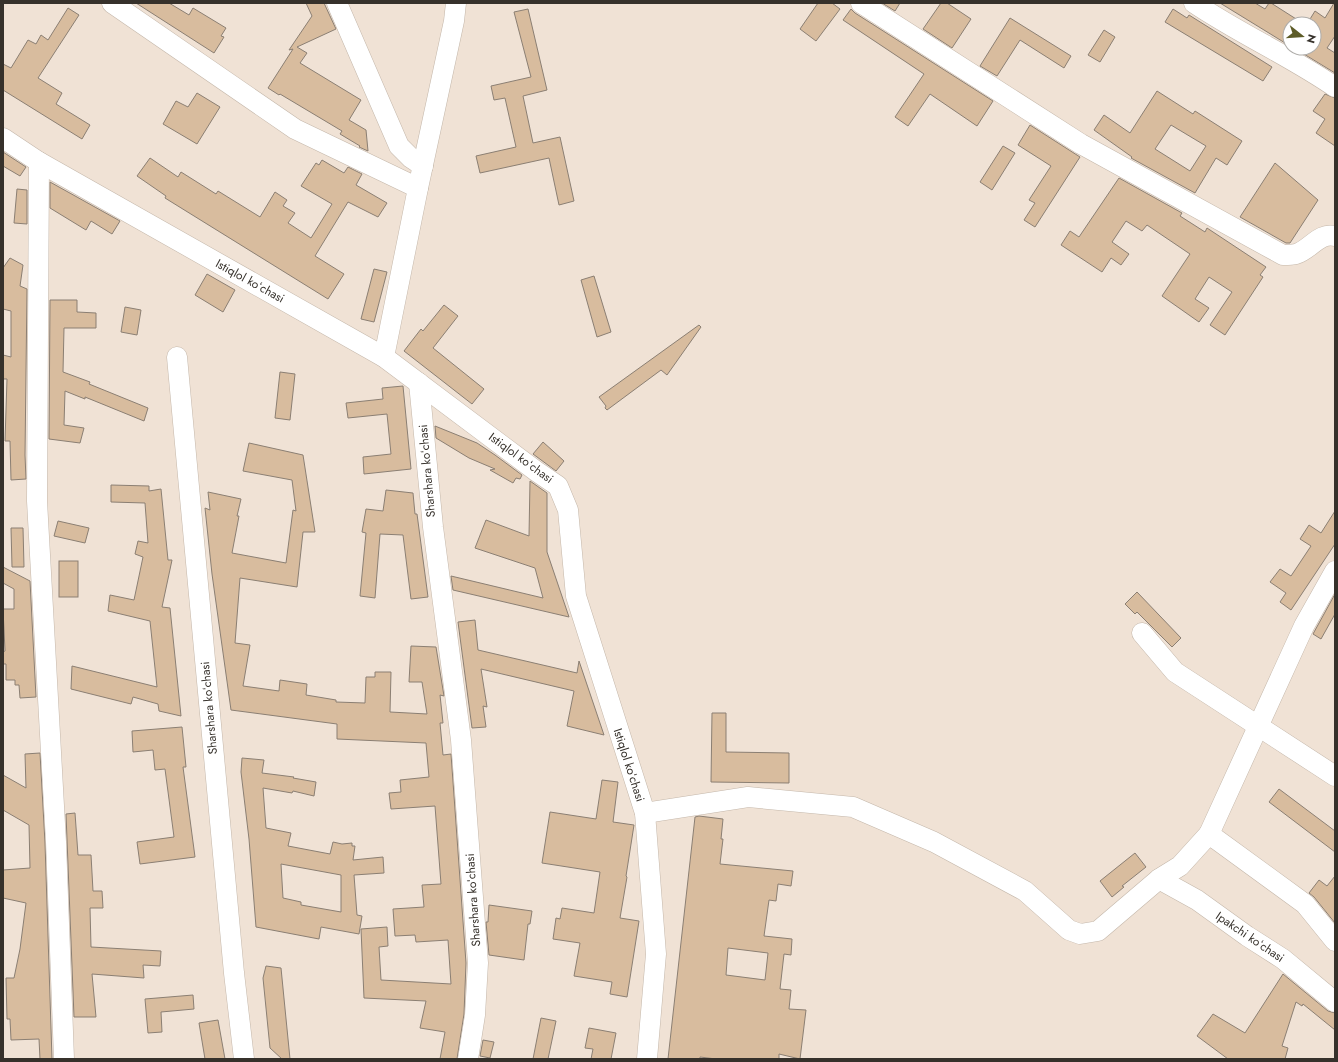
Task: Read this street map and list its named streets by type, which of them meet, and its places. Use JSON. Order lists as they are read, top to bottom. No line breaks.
{"streets":{"street":["Istiqlol koʻchasi","Sharshara koʻchasi","Ipakchi koʻchasi"]},"crossings":[["Istiqlol koʻchasi","Sharshara koʻchasi"]],"north":"right"}
